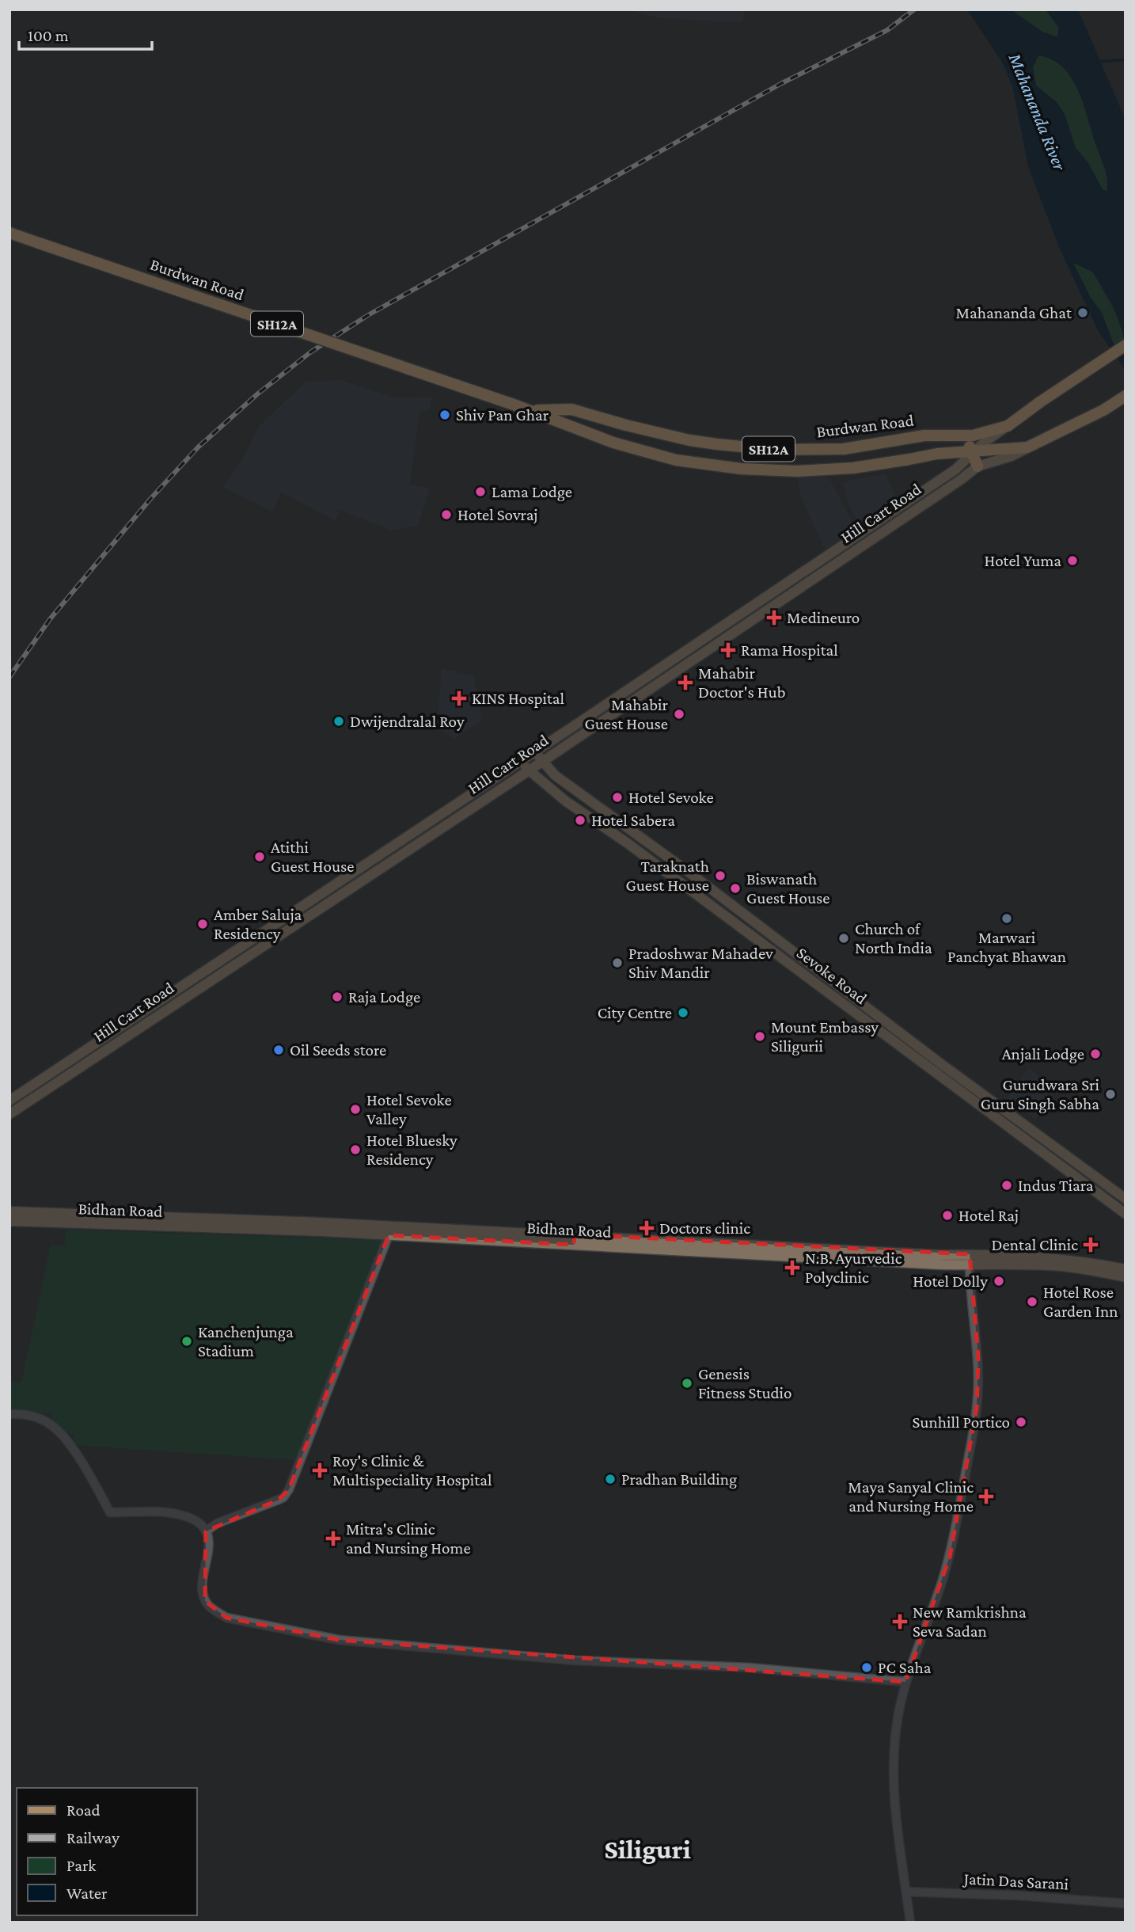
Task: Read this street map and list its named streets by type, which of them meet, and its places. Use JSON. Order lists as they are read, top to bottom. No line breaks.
{"streets":{"main road":["Burdwan Road","SH12A","Hill Cart Road","Sevoke Road","Bidhan Road"],"street":["Jatin Das Sarani"]},"crossings":[["Burdwan Road","Hill Cart Road"],["Hill Cart Road","Sevoke Road"]],"districts":["Siliguri"],"water":["Mahananda River"],"places":{"other":["Mahananda Ghat","Shiv Pan Ghar","Lama Lodge","Hotel Sovraj","Hotel Yuma","Mahabir Guest House","Dwijendralal Roy","Hotel Sevoke","Hotel Sabera","Atithi Guest House","Taraknath Guest House","Biswanath Guest House","Marwari Panchyat Bhawan","Amber Saluja Residency","Church of North India","Pradoshwar Mahadev Shiv Mandir","Raja Lodge","City Centre","Mount Embassy Siligurii","Oil Seeds store","Anjali Lodge","Gurudwara Sri Guru Singh Sabha","Hotel Sevoke Valley","Hotel Bluesky Residency","Indus Tiara","Hotel Raj","Hotel Dolly","Hotel Rose Garden Inn","Kanchenjunga Stadium","Genesis Fitness Studio","Sunhill Portico","Pradhan Building","PC Saha"],"health":["Medineuro","Rama Hospital","Mahabir Doctor's Hub","KINS Hospital","Doctors clinic","Dental Clinic","N.B. Ayurvedic Polyclinic","Roy's Clinic & Multispeciality Hospital","Maya Sanyal Clinic and Nursing Home","Mitra's Clinic and Nursing Home","New Ramkrishna Seva Sadan"]},"legend":["Road","Railway","Park","Water"],"scale_bar":"100 m"}
